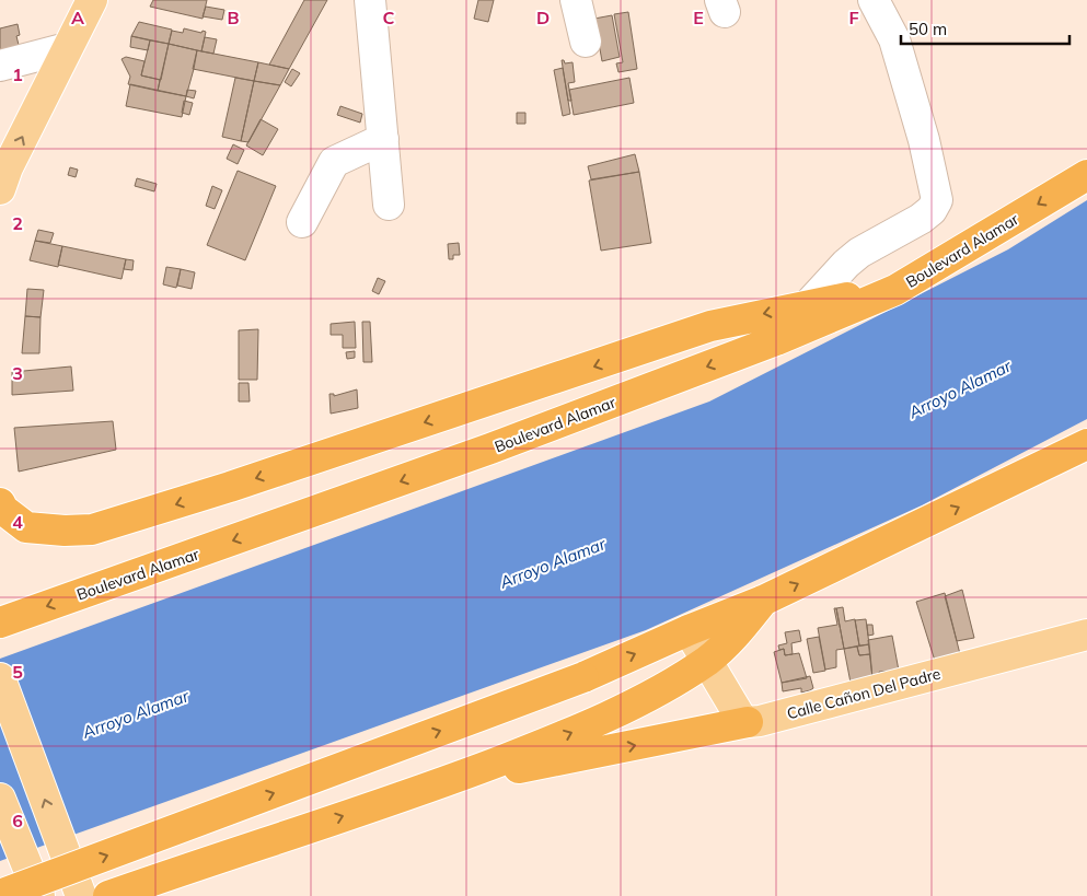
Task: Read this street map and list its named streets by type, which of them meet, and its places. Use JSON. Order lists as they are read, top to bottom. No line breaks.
{"streets":{"highway":["Boulevard Alamar"],"main road":["Calle Cañon Del Padre"]},"water":["Arroyo Alamar"],"scale_bar":"50 m","grid":{"columns":["A","B","C","D","E","F"],"rows":["1","2","3","4","5","6"]}}
